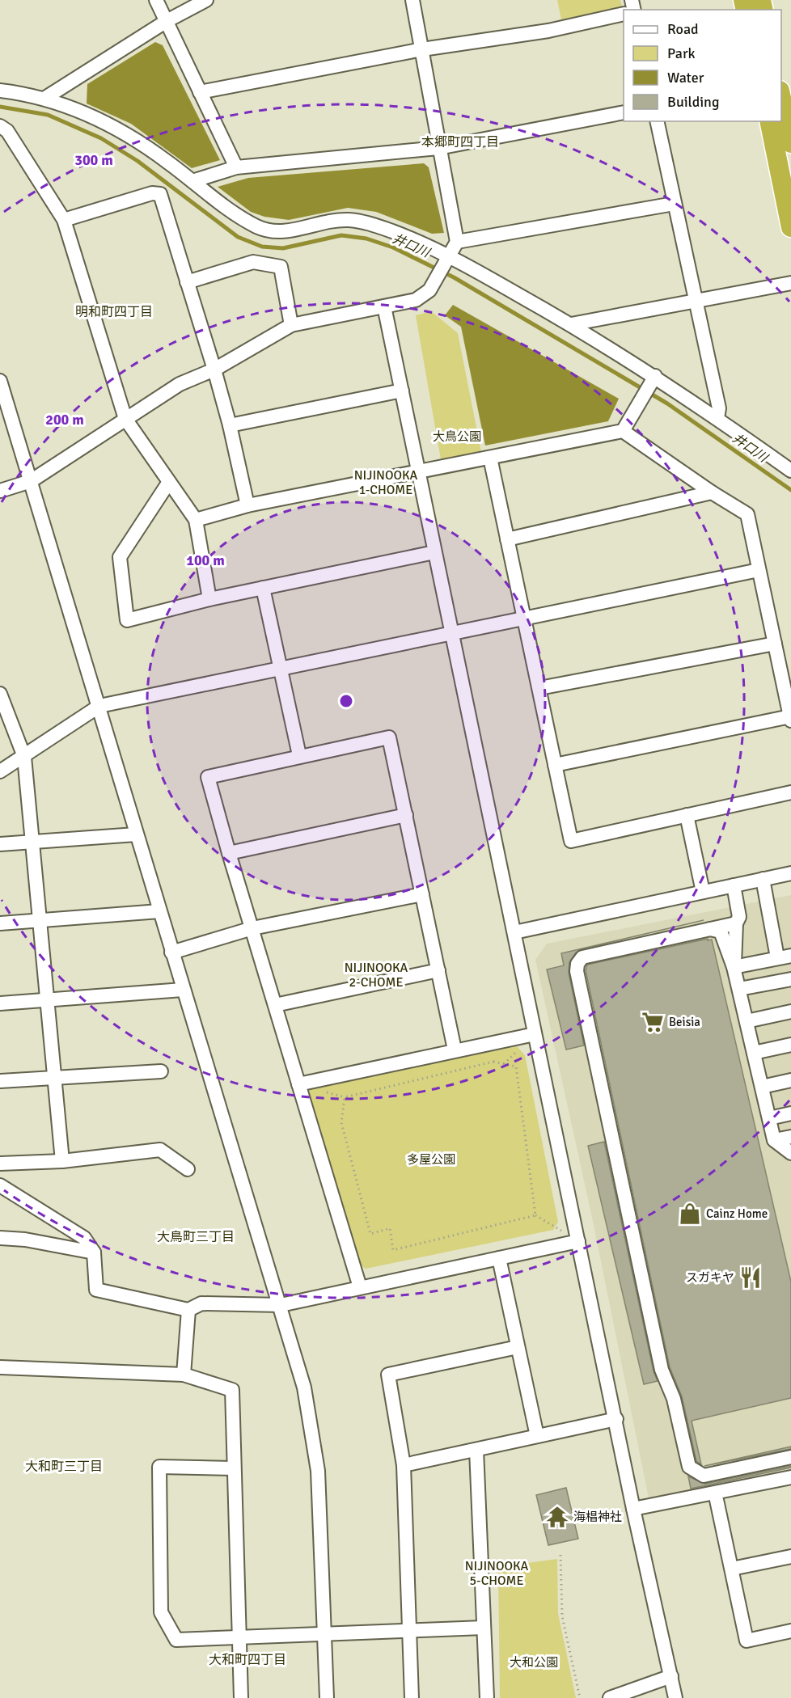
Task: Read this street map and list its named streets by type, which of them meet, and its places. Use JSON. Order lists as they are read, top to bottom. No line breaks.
{"districts":["本郷町四丁目","明和町四丁目","NIJINOOKA 1-CHOME","NIJINOOKA 2-CHOME","大鳥町三丁目","大和町三丁目","NIJINOOKA 5-CHOME","大和町四丁目"],"water":["井口川"],"parks":["大鳥公園","多屋公園","大和公園"],"places":{"supermarket":["Beisia"],"shop":["Cainz Home"],"restaurant":["スガキヤ"],"temple":["海椙神社"]},"legend":["Road","Park","Water","Building"],"rings":["300 m","200 m","100 m"]}
